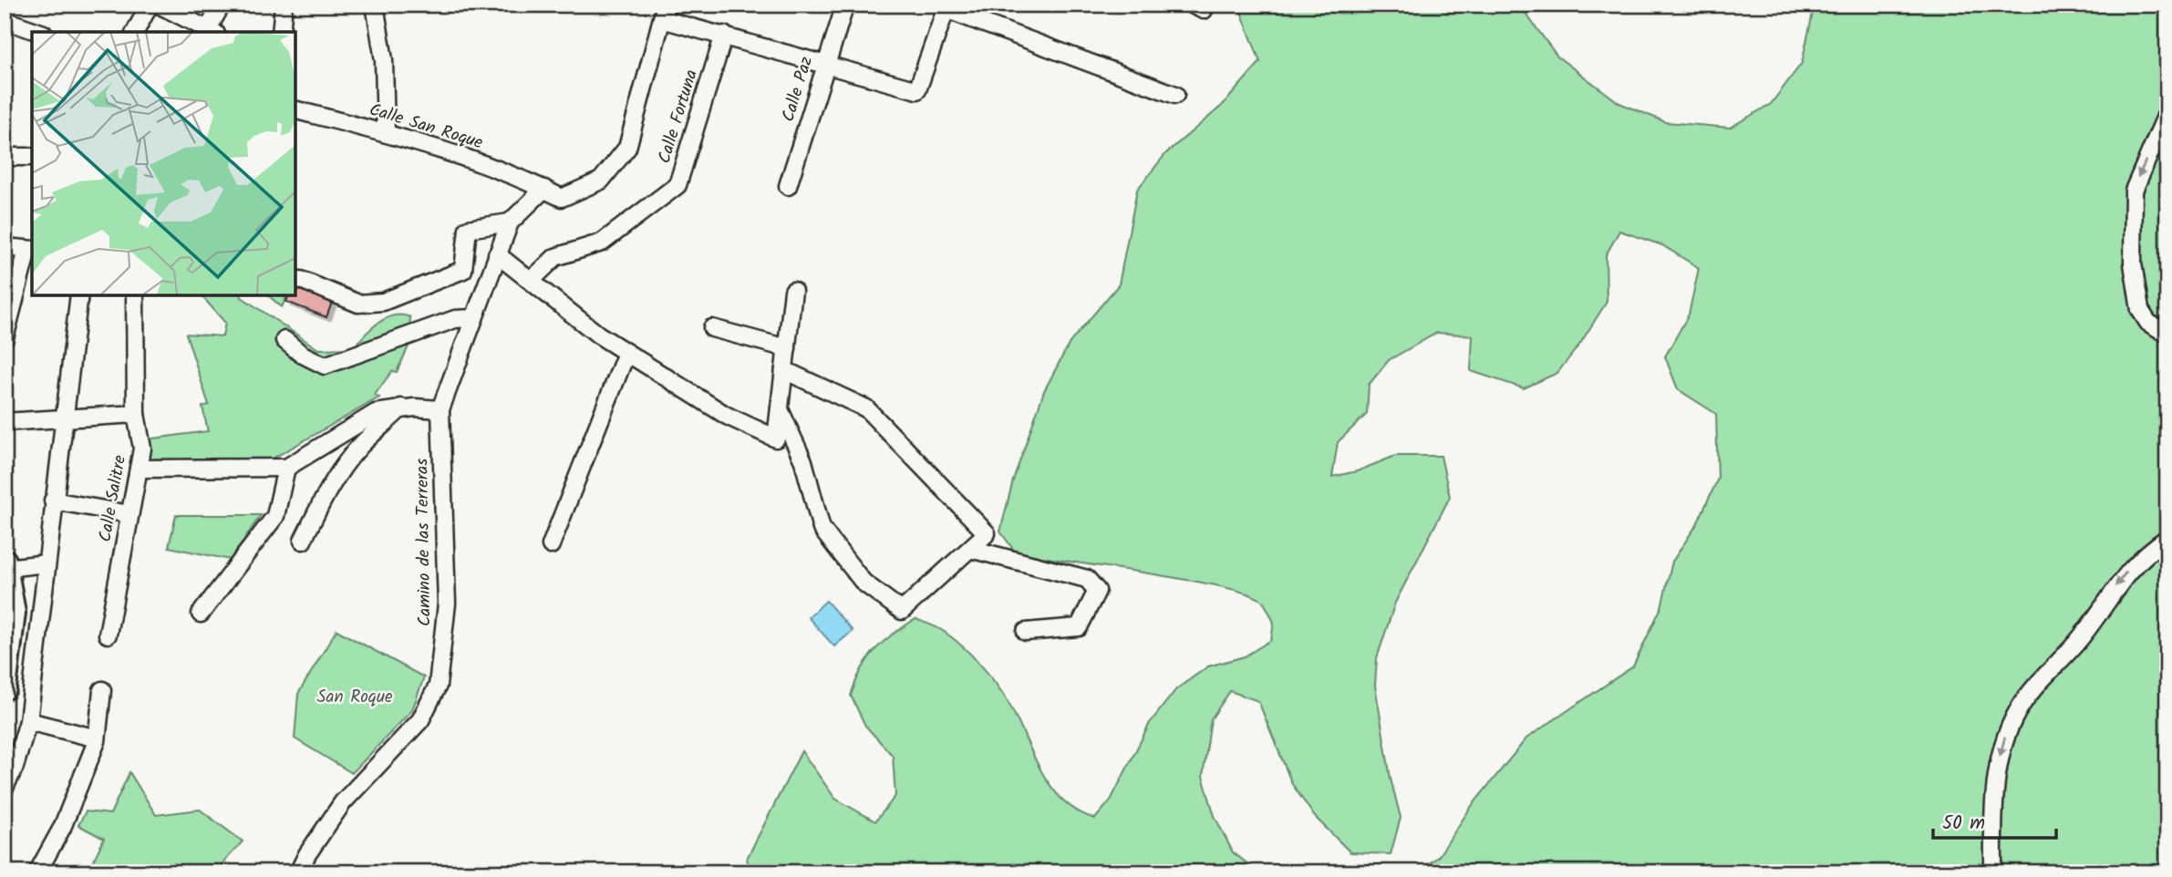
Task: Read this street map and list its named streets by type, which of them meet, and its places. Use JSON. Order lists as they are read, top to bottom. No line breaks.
{"streets":{"street":["Calle Paz","Calle Fortuna","Calle San Roque","Calle Salitre","Camino de las Terreras"]},"crossings":[["Calle San Roque","Camino de las Terreras"]],"parks":["San Roque"],"scale_bar":"50 m"}
